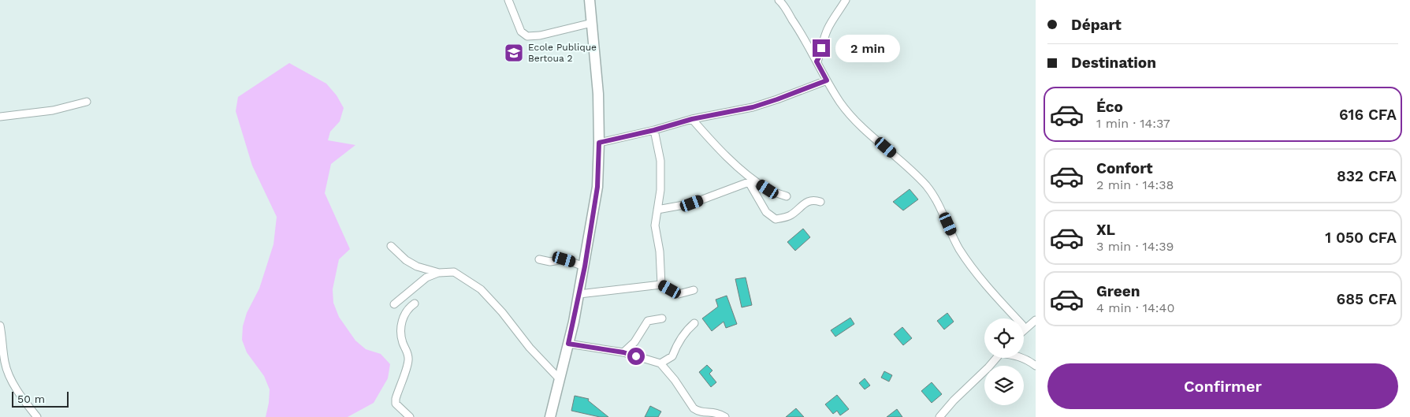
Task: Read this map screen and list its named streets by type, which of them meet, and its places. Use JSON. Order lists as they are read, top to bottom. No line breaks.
{"places":{"school or university":["Ecole Publique Bertoua 2"]},"scale_bar":"50 m","page":{"banner":["Départ","Destination"],"bubble":"2 min","list":[{"name":"Éco","note":"1 min · 14:37","value":"616 CFA"},{"name":"Confort","note":"2 min · 14:38","value":"832 CFA"},{"name":"XL","note":"3 min · 14:39","value":"1 050 CFA"},{"name":"Green","note":"4 min · 14:40","value":"685 CFA"}],"buttons":"Confirmer","scale":"50 m"}}
